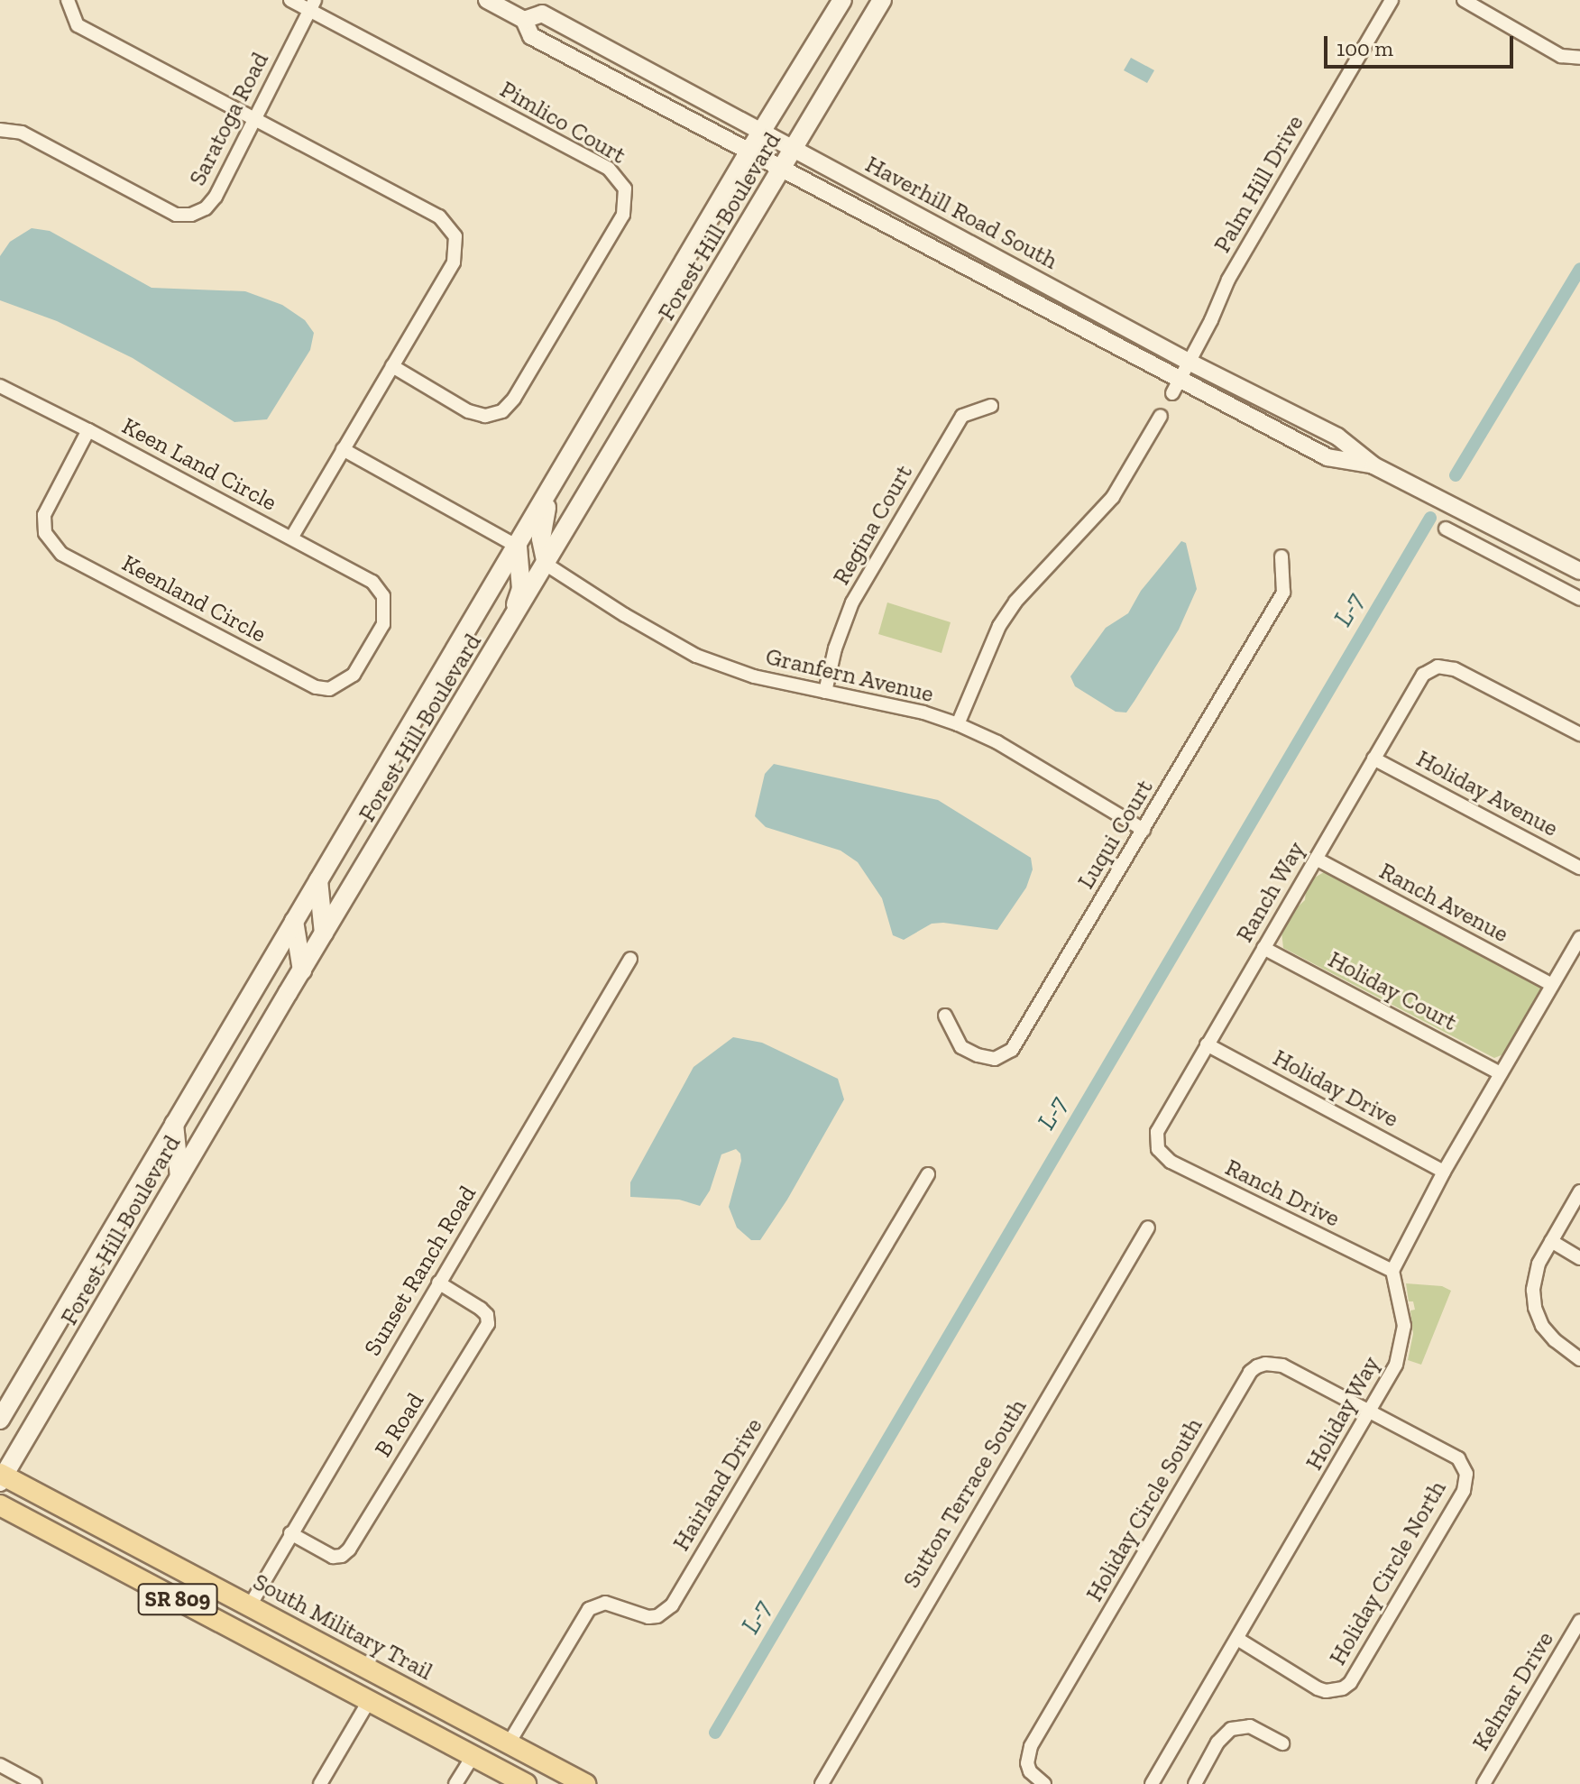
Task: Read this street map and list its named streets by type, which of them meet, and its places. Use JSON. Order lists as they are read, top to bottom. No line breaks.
{"streets":{"main road":["Forest Hill Boulevard","SR 809","South Military Trail"],"street":["Saratoga Road","Pimlico Court","Palm Hill Drive","Haverhill Road South","Keen Land Circle","Regina Court","Keenland Circle","Granfern Avenue","Holiday Avenue","Luqui Court","Ranch Way","Ranch Avenue","Holiday Court","Holiday Drive","Ranch Drive","Sunset Ranch Road","Holiday Way","B Road","Hairland Drive","Sutton Terrace South","Holiday Circle South","Holiday Circle North","Kelmar Drive"]},"crossings":[["Saratoga Road","Pimlico Court"],["Palm Hill Drive","Haverhill Road South"],["Haverhill Road South","Forest Hill Boulevard"],["Forest Hill Boulevard","Granfern Avenue"],["Forest Hill Boulevard","South Military Trail"],["Keen Land Circle","Keenland Circle"],["Regina Court","Granfern Avenue"],["Granfern Avenue","Luqui Court"],["Holiday Avenue","Ranch Way"],["Ranch Way","Ranch Avenue"],["Ranch Way","Holiday Court"],["Ranch Way","Holiday Drive"],["Ranch Way","Ranch Drive"],["Ranch Drive","Holiday Way"],["Sunset Ranch Road","B Road"],["Sunset Ranch Road","South Military Trail"],["Holiday Way","Holiday Circle South"],["Holiday Way","Holiday Circle North"],["Hairland Drive","South Military Trail"],["Holiday Circle South","Holiday Circle North"]],"water":["L-7"],"scale_bar":"100 m"}
